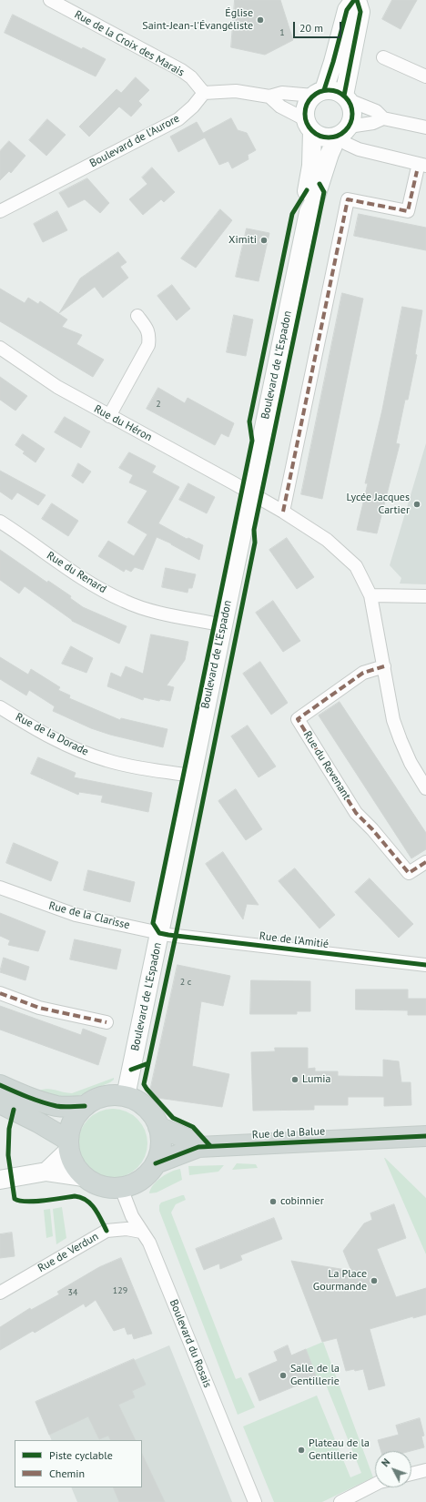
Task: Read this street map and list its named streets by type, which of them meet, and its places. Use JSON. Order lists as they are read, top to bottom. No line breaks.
{"streets":{"main road":["Rue de la Balue"],"street":["Rue de la Croix des Marais","Boulevard de l'Aurore","Boulevard de L'Espadon","Rue du Héron","Rue du Renard","Rue de la Dorade","Rue du Revenant","Rue de la Clarisse","Rue de l'Amitié","Rue de Verdun","Boulevard du Rosais"]},"crossings":[["Rue de la Croix des Marais","Boulevard de l'Aurore"],["Boulevard de L'Espadon","Rue du Héron"],["Boulevard de L'Espadon","Rue du Renard"],["Boulevard de L'Espadon","Rue de la Dorade"],["Boulevard de L'Espadon","Rue de la Clarisse"],["Boulevard de L'Espadon","Rue de l'Amitié"],["Boulevard de L'Espadon","Rue de la Balue"],["Boulevard de L'Espadon","Boulevard du Rosais"],["Rue de la Clarisse","Rue de l'Amitié"],["Rue de la Balue","Boulevard du Rosais"],["Rue de Verdun","Boulevard du Rosais"]],"places":["Église Saint-Jean-l'Évangéliste","Ximiti","Lycée Jacques Cartier","Lumia","cobinnier","La Place Gourmande","Salle de la Gentillerie","Plateau de la Gentillerie"],"house_numbers":["1","2","2 c","129","34"],"legend":["Piste cyclable","Chemin"],"scale_bar":"20 m","north":"top left"}
